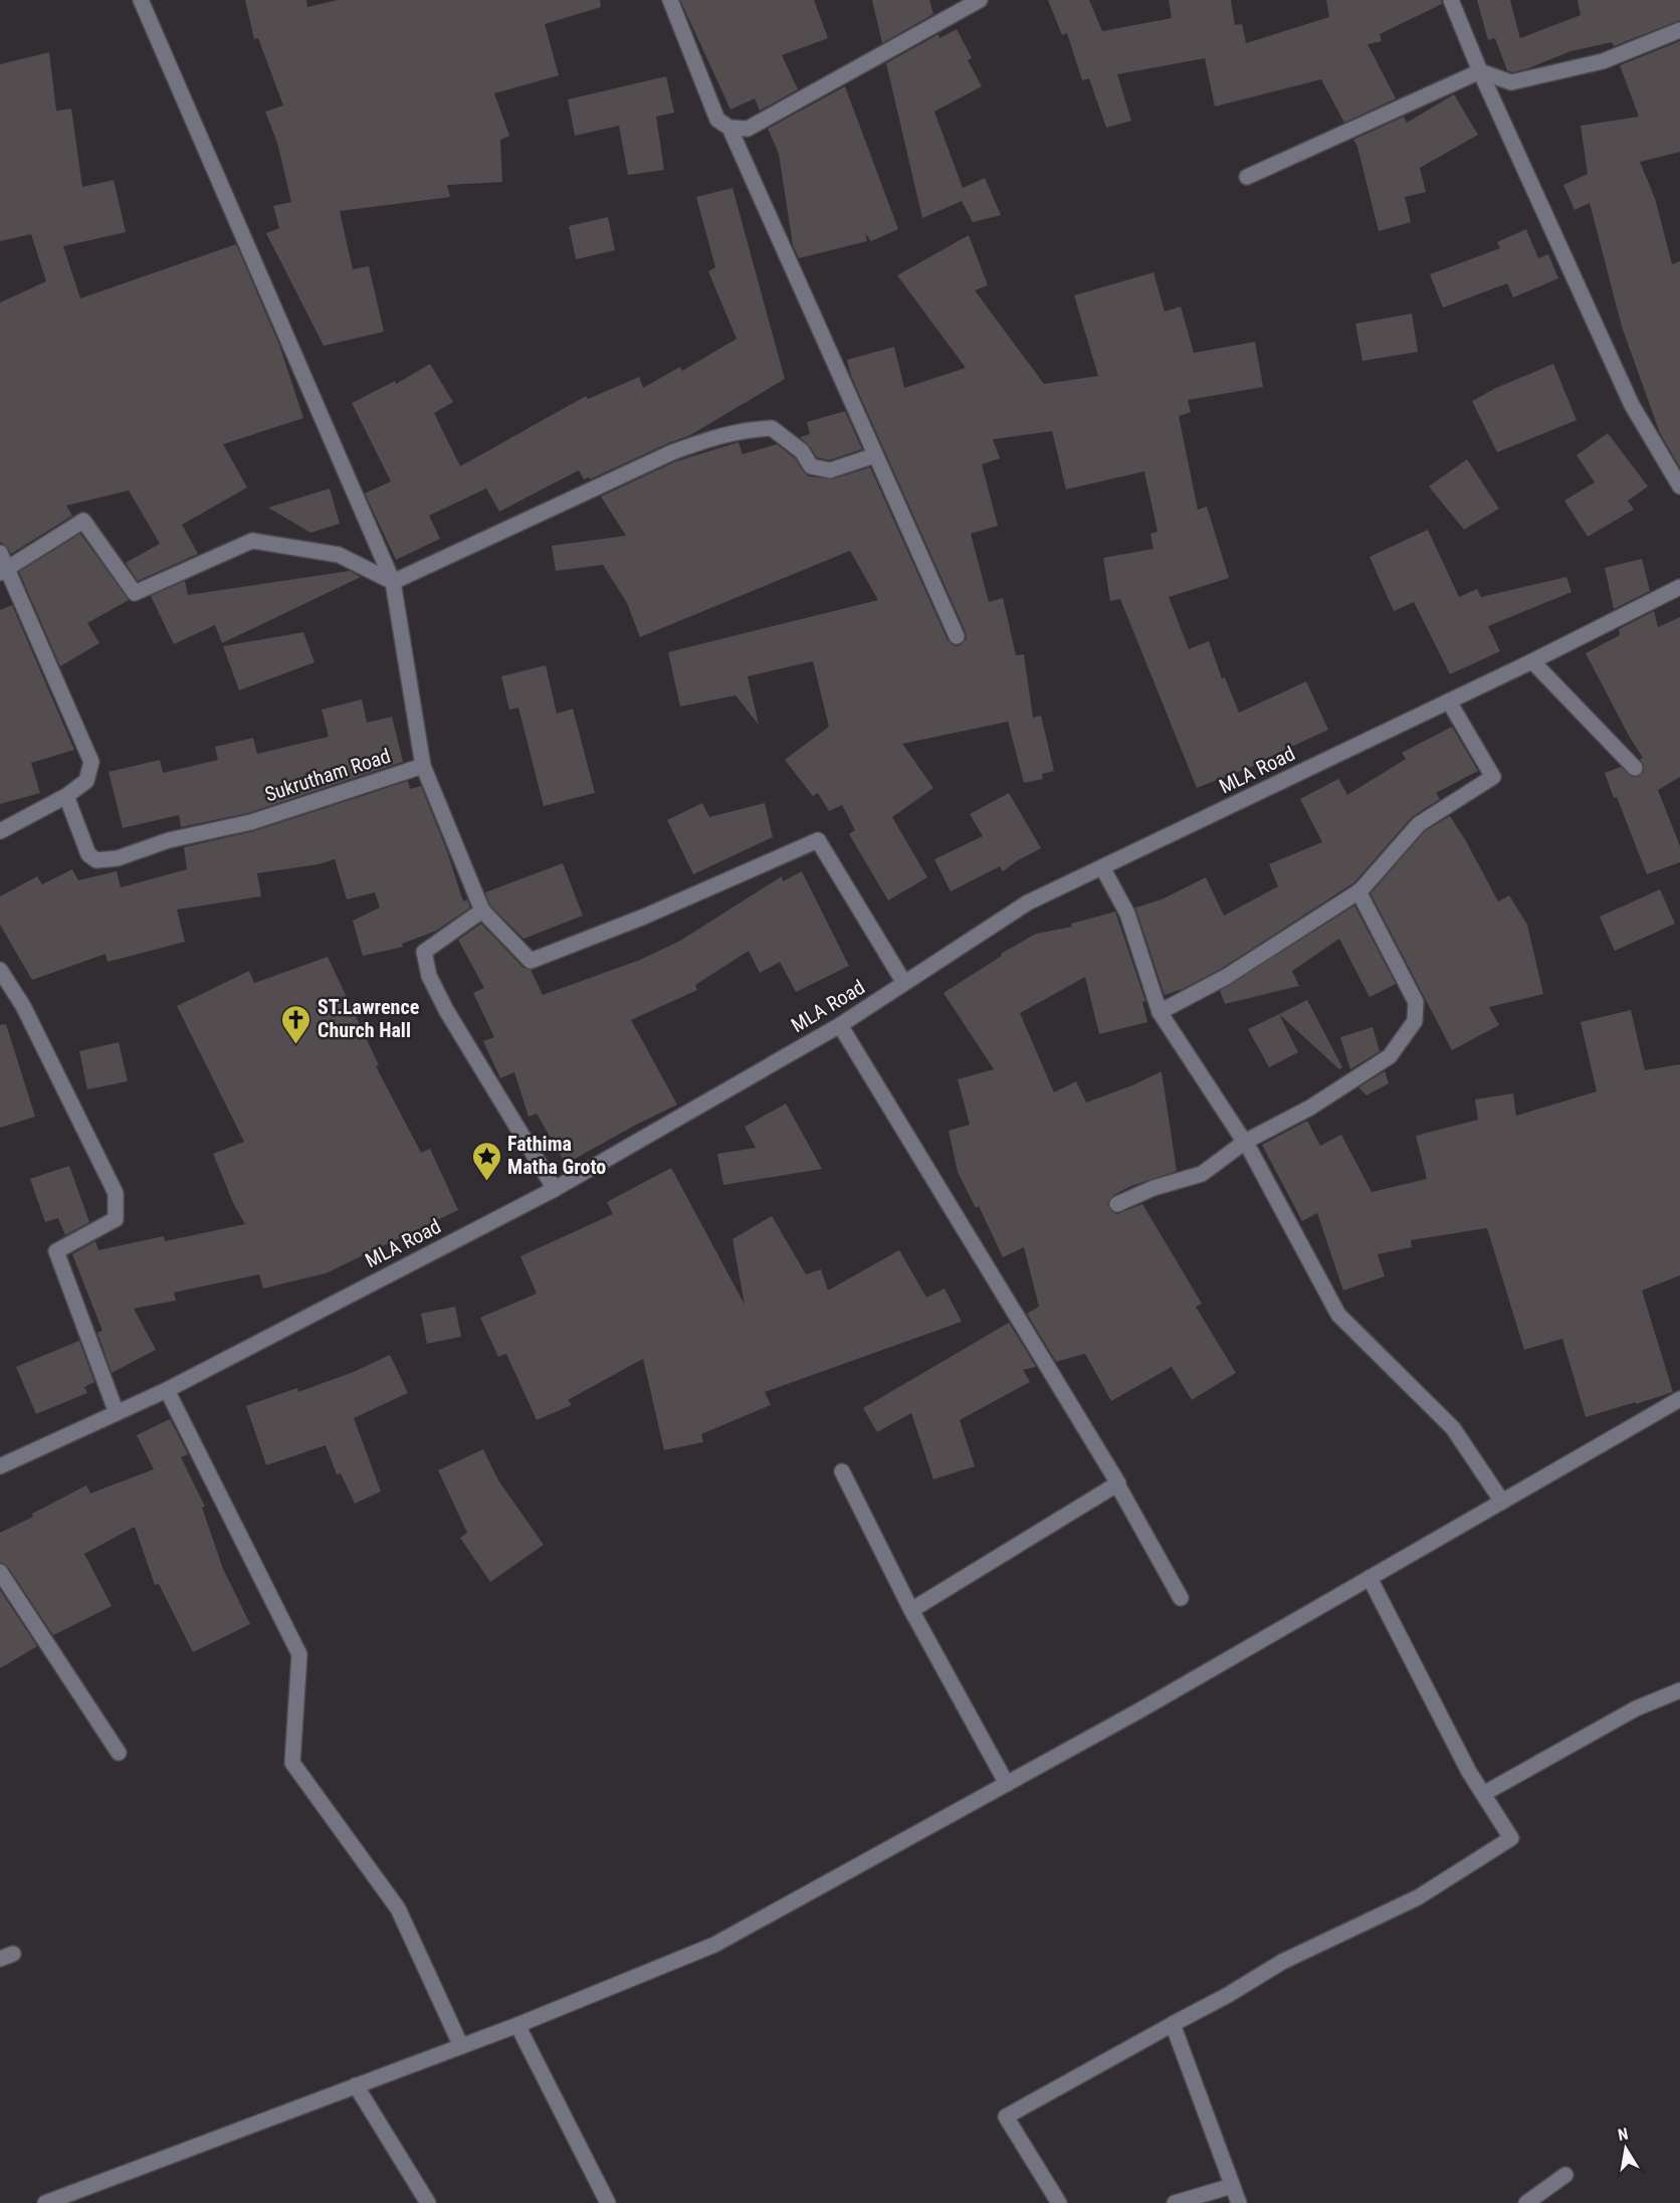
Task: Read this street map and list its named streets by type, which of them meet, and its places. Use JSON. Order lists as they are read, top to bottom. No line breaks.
{"streets":{"street":["MLA Road","Sukrutham Road"]},"places":{"church":["ST.Lawrence Church Hall"],"place":["Fathima Matha Groto"]},"north":"top"}
